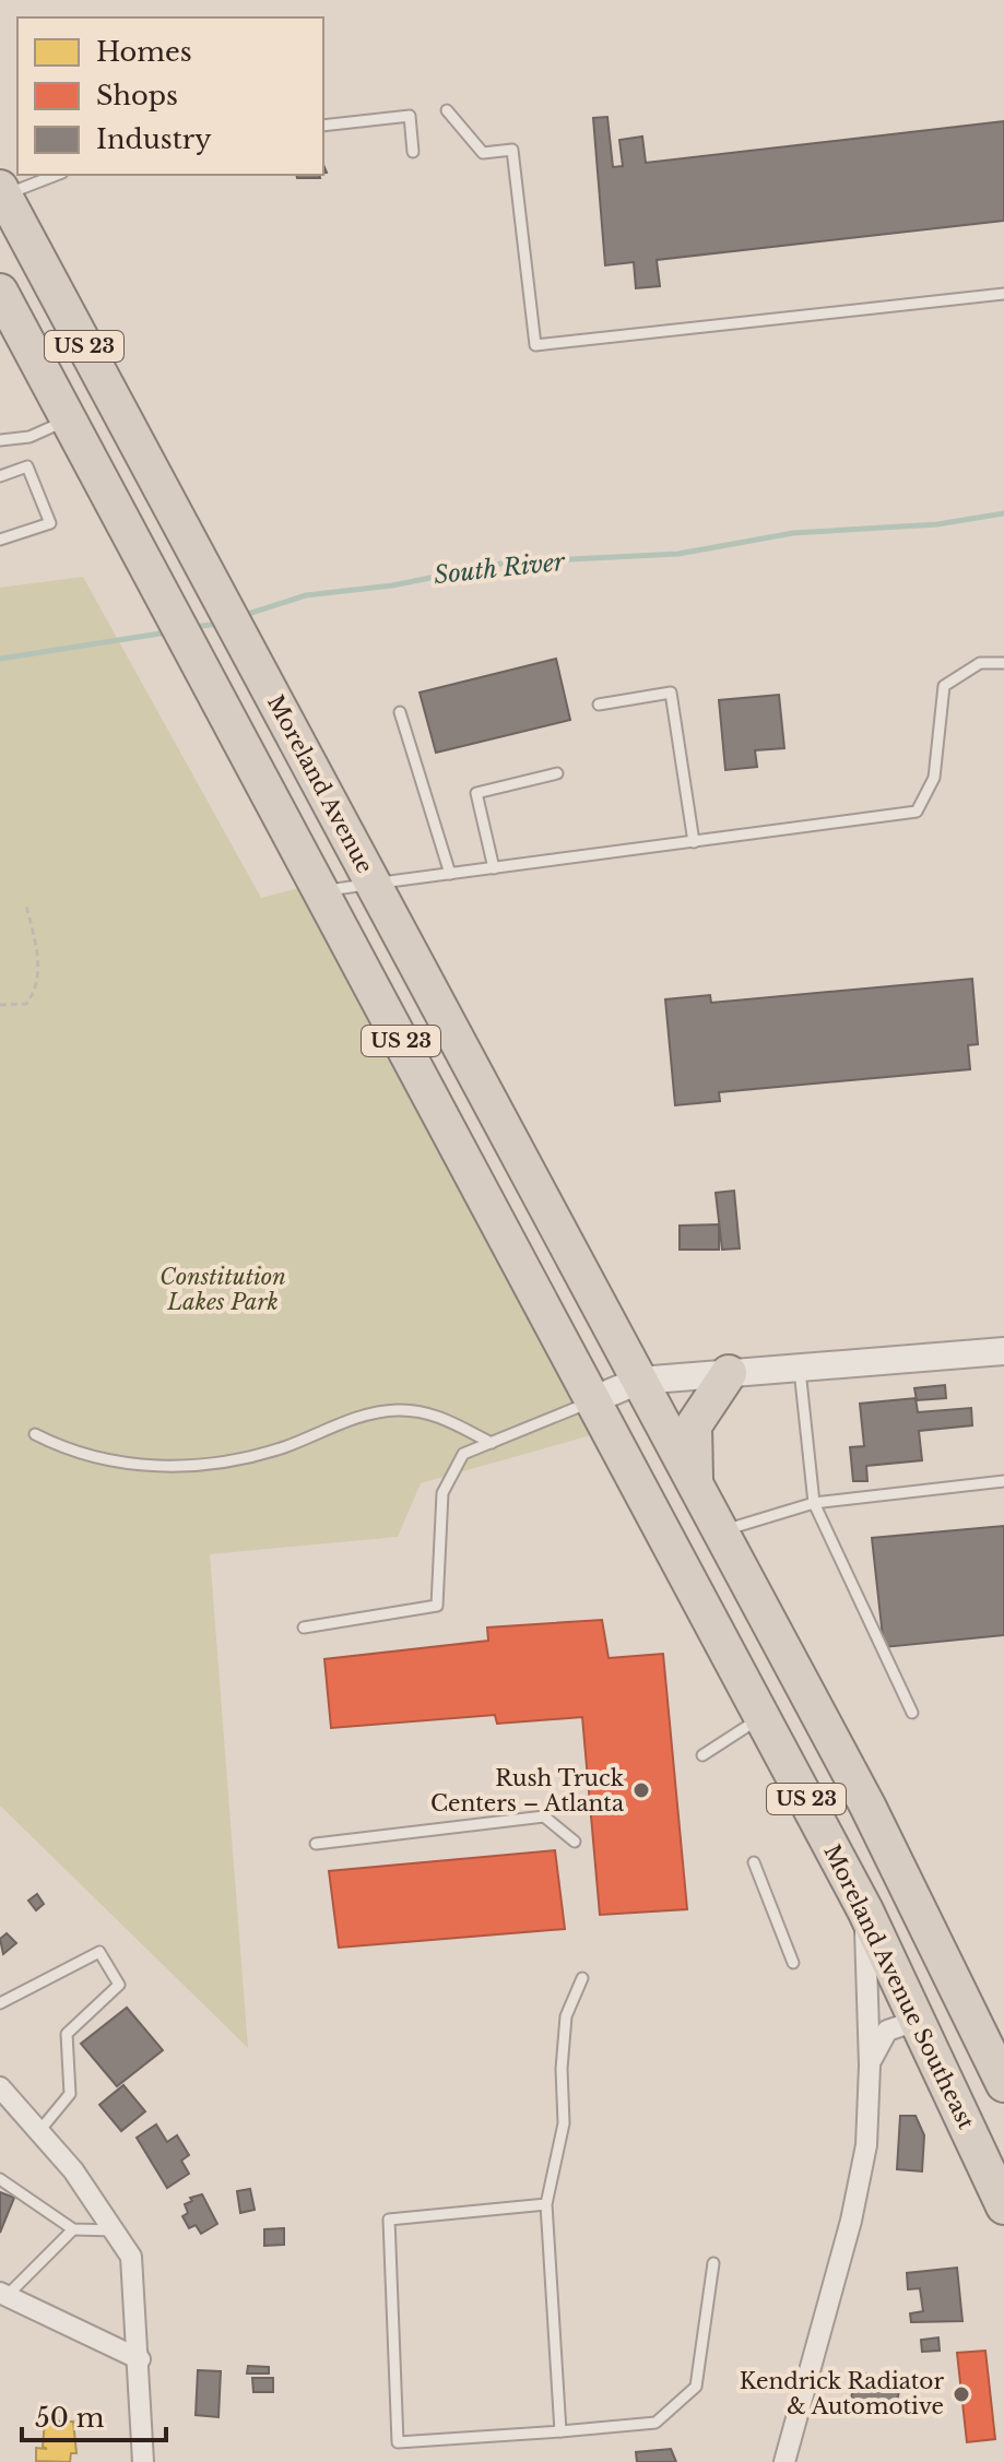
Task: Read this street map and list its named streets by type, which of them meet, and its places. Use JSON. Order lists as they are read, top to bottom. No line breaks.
{"streets":{"highway":["US 23","Moreland Avenue","Moreland Avenue Southeast"]},"crossings":[["US 23","Moreland Avenue"],["US 23","Moreland Avenue Southeast"]],"water":["South River"],"parks":["Constitution Lakes Park"],"places":["Rush Truck Centers – Atlanta","Kendrick Radiator & Automotive"],"legend":["Homes","Shops","Industry"],"scale_bar":"50 m"}
